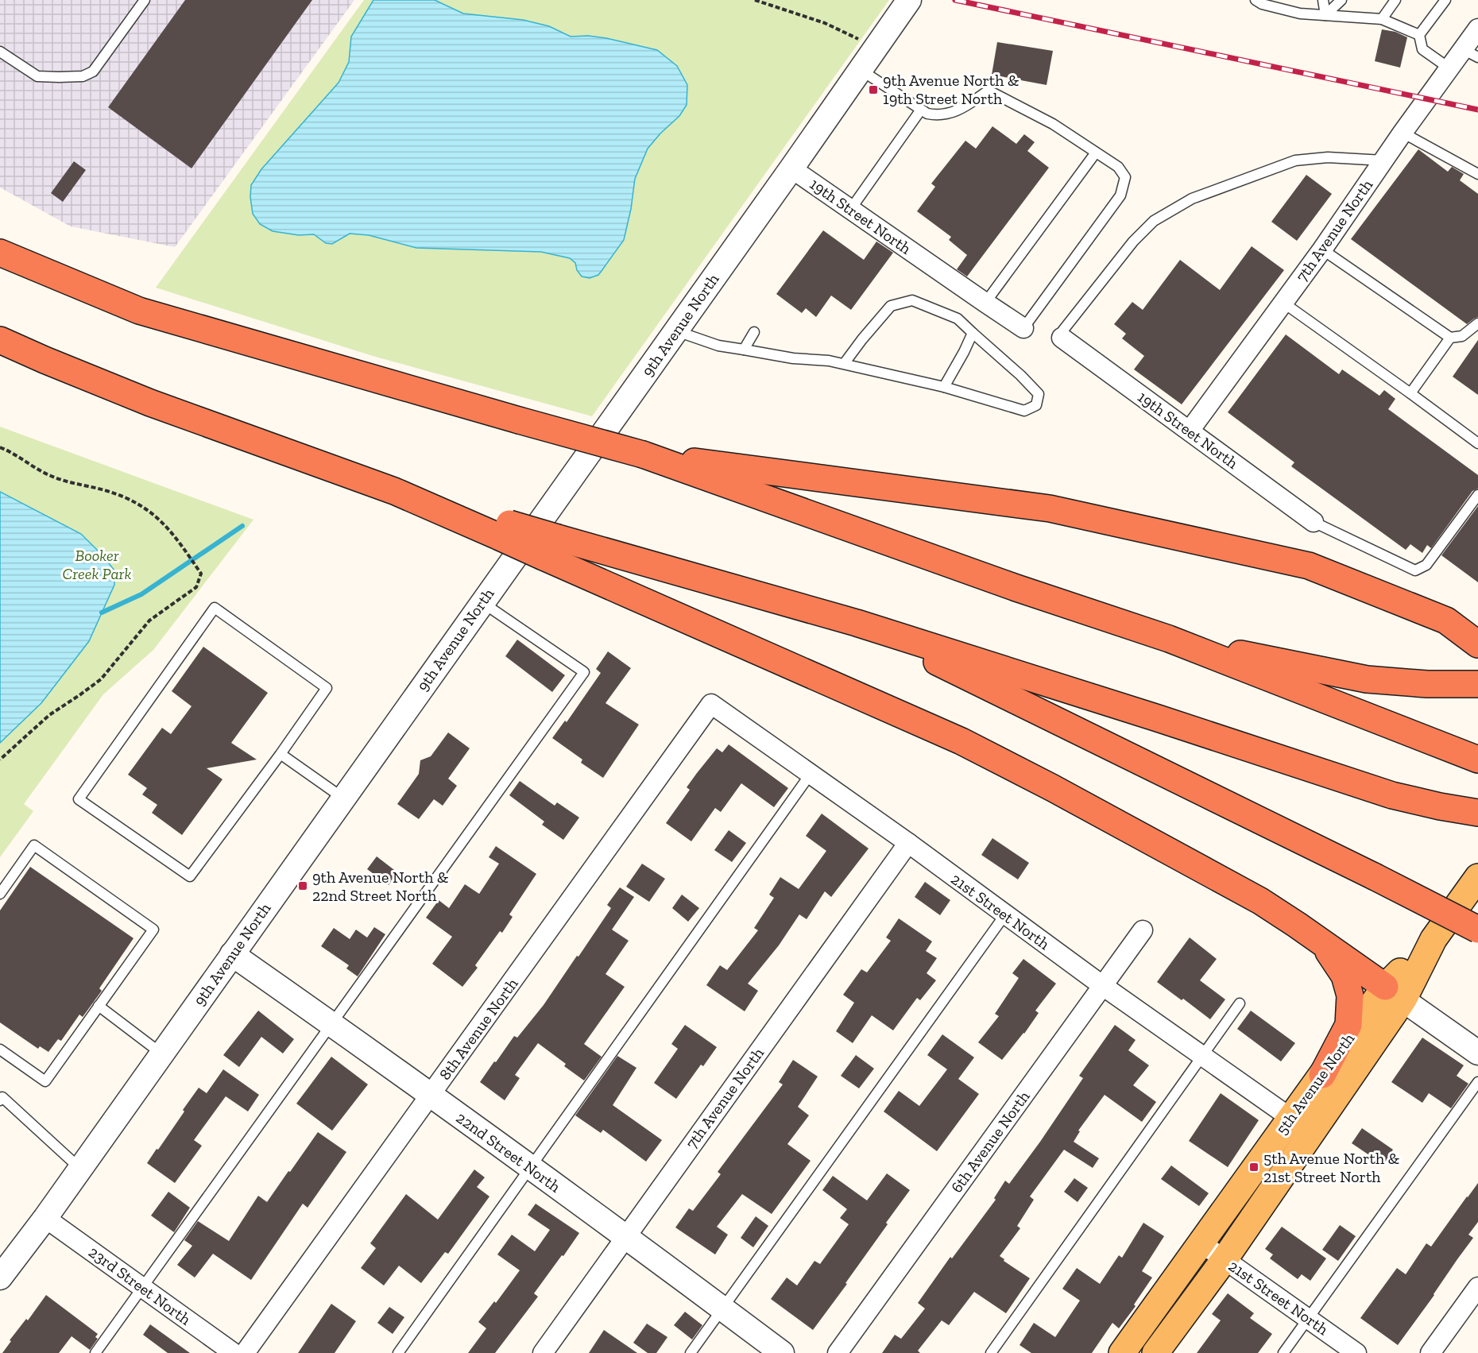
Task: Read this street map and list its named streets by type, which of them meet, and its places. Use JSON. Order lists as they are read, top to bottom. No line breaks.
{"streets":{"main road":["5th Avenue North"],"street":["19th Street North","7th Avenue North","9th Avenue North","21st Street North","8th Avenue North","6th Avenue North","22nd Street North","23rd Street North"]},"crossings":[["19th Street North","7th Avenue North"],["19th Street North","9th Avenue North"],["7th Avenue North","21st Street North"],["7th Avenue North","22nd Street North"],["9th Avenue North","22nd Street North"],["9th Avenue North","23rd Street North"],["21st Street North","8th Avenue North"],["21st Street North","5th Avenue North"],["21st Street North","6th Avenue North"],["8th Avenue North","22nd Street North"]],"parks":["Booker Creek Park"],"places":{"transit":["9th Avenue North & 19th Street North","9th Avenue North & 22nd Street North","5th Avenue North & 21st Street North"]}}
